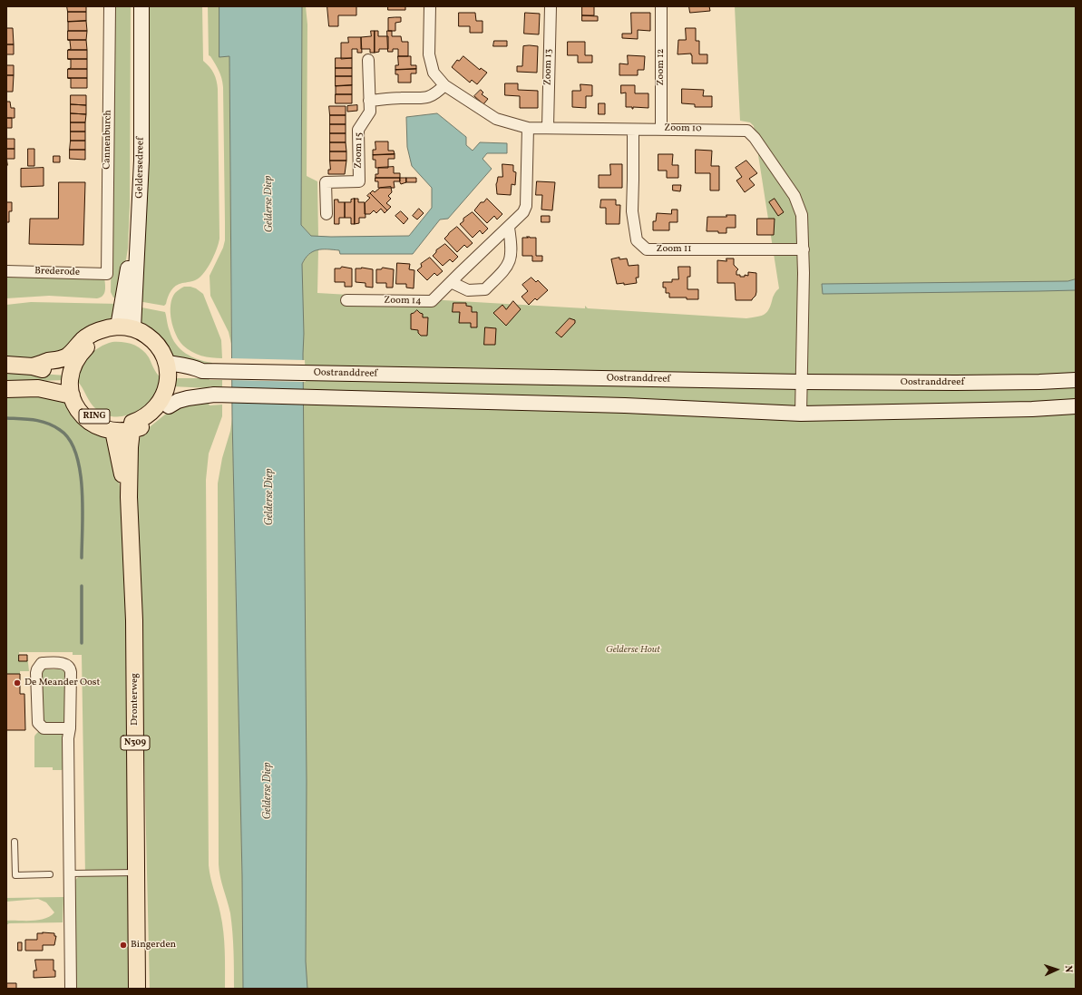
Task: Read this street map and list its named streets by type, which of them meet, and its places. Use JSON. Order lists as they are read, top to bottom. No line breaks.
{"streets":{"main road":["Geldersedreef","Oostranddreef","RING","Dronterweg","N309"],"street":["Zoom 13","Zoom 12","Zoom 10","Cannenburch","Zoom 15","Zoom 11","Brederode","Zoom 14"]},"crossings":[["Zoom 13","Zoom 10"],["Zoom 12","Zoom 10"],["Zoom 10","Zoom 11"],["Zoom 10","Zoom 14"],["Zoom 10","Oostranddreef"],["Zoom 10","RING"],["Cannenburch","Brederode"],["Geldersedreef","Oostranddreef"],["Geldersedreef","RING"],["Geldersedreef","Dronterweg"],["Oostranddreef","RING"],["Oostranddreef","Dronterweg"],["RING","Dronterweg"]],"water":["Gelderse Diep"],"parks":["Gelderse Hout"],"places":["De Meander Oost","Bingerden"],"north":"right"}
